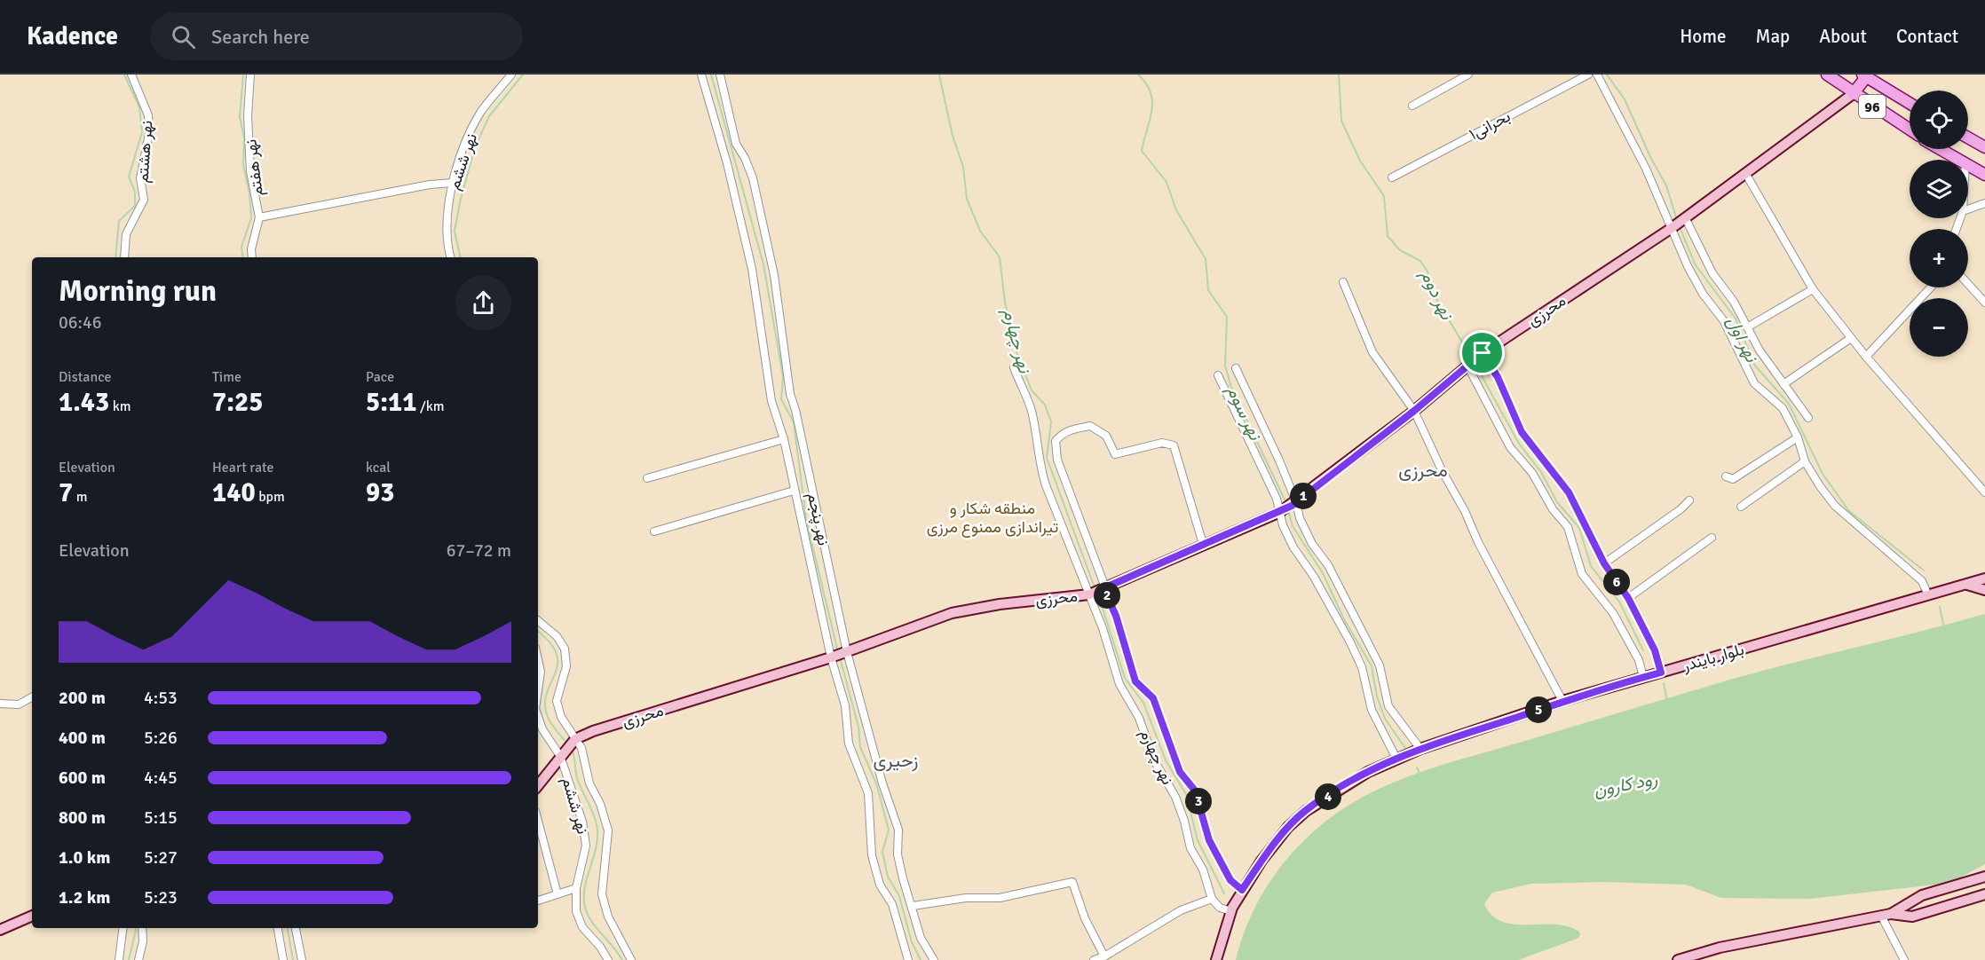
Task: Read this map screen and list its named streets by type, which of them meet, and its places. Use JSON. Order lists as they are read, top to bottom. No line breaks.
{"streets":{"main road":["96"],"street":["بحرانی۱","نهر هشتم","نهر ششم","نهر هفتم","محرزی","نهر پنجم","بلوار بایندر","نهر چهارم"]},"crossings":[["96","محرزی"],["محرزی","نهر پنجم"],["محرزی","نهر چهارم"]],"districts":["محرزی","زحیری"],"water":["نهر دوم","نهر اول","نهر چهارم","نهر سوم","رود کارون"],"parks":["منطقه شکار و تیراندازی ممنوع مرزی"],"page":{"header":"Kadence","search":"Search here","nav":["Home","Map","About","Contact"],"map_buttons":["+","−"],"heading":["Morning run","06:46"],"stats":[["Distance","1.43 km"],["Time","7:25"],["Pace","5:11 /km"],["Elevation","7 m"],["Heart rate","140 bpm"],["kcal","93"]],"pins":["1","6","2","5","4","3"],"chart":["Elevation","67–72 m"],"list":[{"name":"200 m","note":"4:53"},{"name":"400 m","note":"5:26"},{"name":"600 m","note":"4:45"},{"name":"800 m","note":"5:15"},{"name":"1.0 km","note":"5:27"},{"name":"1.2 km","note":"5:23"}]}}
